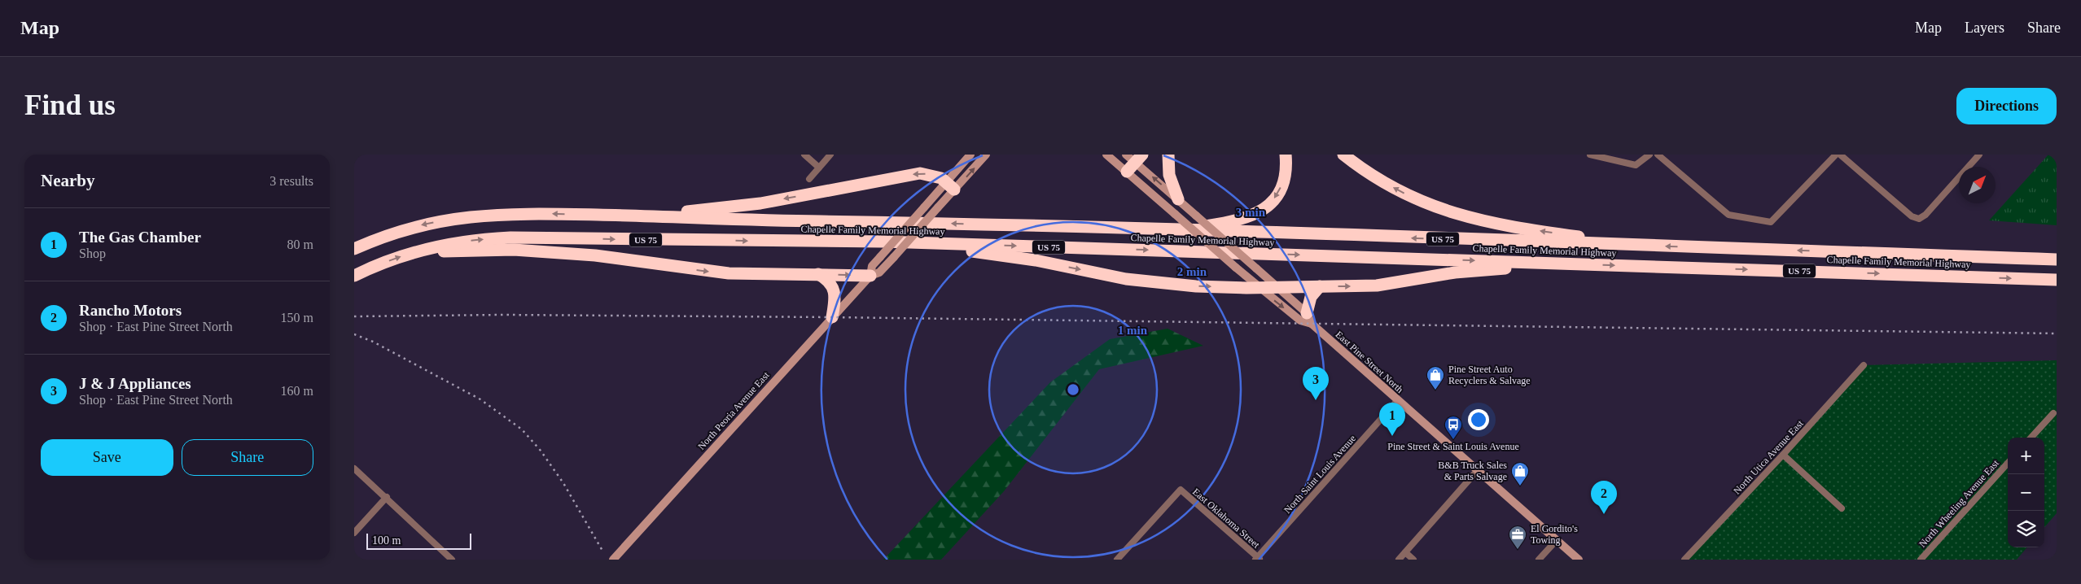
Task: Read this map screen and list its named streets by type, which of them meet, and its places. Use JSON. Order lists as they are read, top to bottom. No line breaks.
{"streets":{"highway":["Chapelle Family Memorial Highway","US 75"],"main road":["East Pine Street North","North Peoria Avenue East"],"street":["North Utica Avenue East","North Saint Louis Avenue","North Wheeling Avenue East","East Oklahoma Street"]},"crossings":[["East Pine Street North","North Saint Louis Avenue"],["North Saint Louis Avenue","East Oklahoma Street"]],"places":{"shop":["Pine Street Auto Recyclers & Salvage","B&B Truck Sales & Parts Salvage"],"bus stop":["Pine Street & Saint Louis Avenue"],"office":["El Gordito's Towing"]},"scale_bar":"100 m","north":"top right","page":{"header":"Map","nav":["Map","Layers","Share"],"buttons":["Directions",["Save","Share"]],"title":"Find us","heading":["Nearby","3 results"],"list":[{"mark":"1","name":"The Gas Chamber","note":"Shop","value":"80 m"},{"mark":"2","name":"Rancho Motors","note":"Shop · East Pine Street North","value":"150 m"},{"mark":"3","name":"J & J Appliances","note":"Shop · East Pine Street North","value":"160 m"}],"pins":["3","1","2"],"map_buttons":["+","−"],"scale":"100 m"},"rings":["3 min","2 min","1 min"]}
